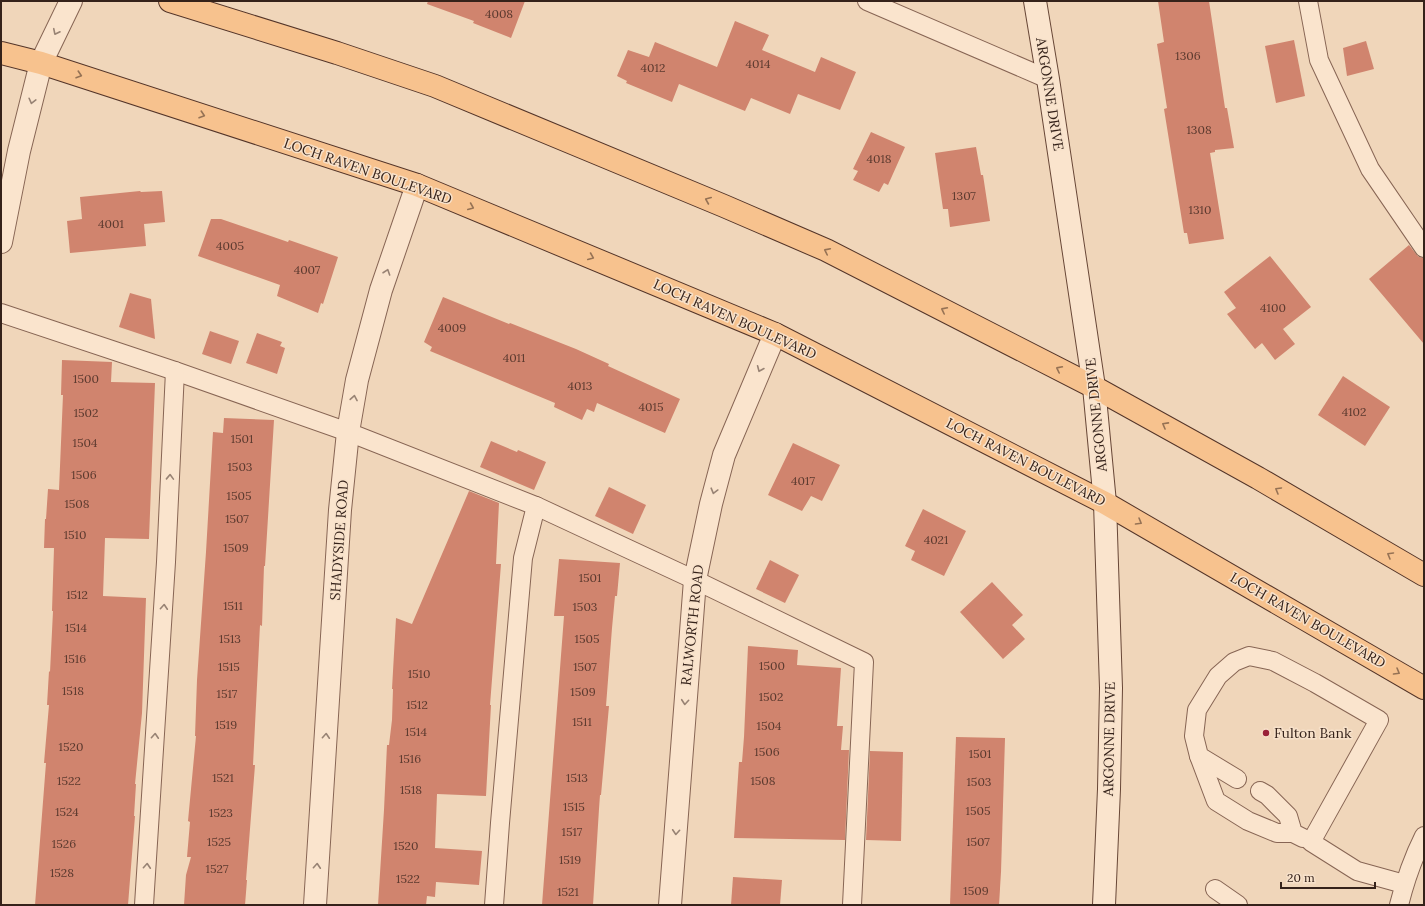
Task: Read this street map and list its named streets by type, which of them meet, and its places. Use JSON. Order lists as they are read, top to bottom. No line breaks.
{"streets":{"main road":["LOCH RAVEN BOULEVARD"],"street":["ARGONNE DRIVE","SHADYSIDE ROAD","RALWORTH ROAD"]},"crossings":[["ARGONNE DRIVE","LOCH RAVEN BOULEVARD"],["LOCH RAVEN BOULEVARD","SHADYSIDE ROAD"],["LOCH RAVEN BOULEVARD","RALWORTH ROAD"]],"one_way":["SHADYSIDE ROAD","RALWORTH ROAD"],"places":["Fulton Bank"],"house_numbers":["4008","1306","4014","4012","1308","4018","1307","1310","4001","4005","4007","4100","4009","4011","1500","4013","4015","4102","1502","1501","1504","1503","1506","4017","1505","1508","1507","1510","4021","1509","1501","1512","1511","1503","1514","1513","1505","1516","1500","1515","1507","1510","1518","1509","1517","1502","1512","1511","1519","1504","1514","1520","1506","1501","1516","1521","1513","1522","1508","1503","1518","1515","1505","1524","1523","1517","1525","1507","1526","1520","1519","1527","1528","1522","1509","1521"],"scale_bar":"20 m"}
